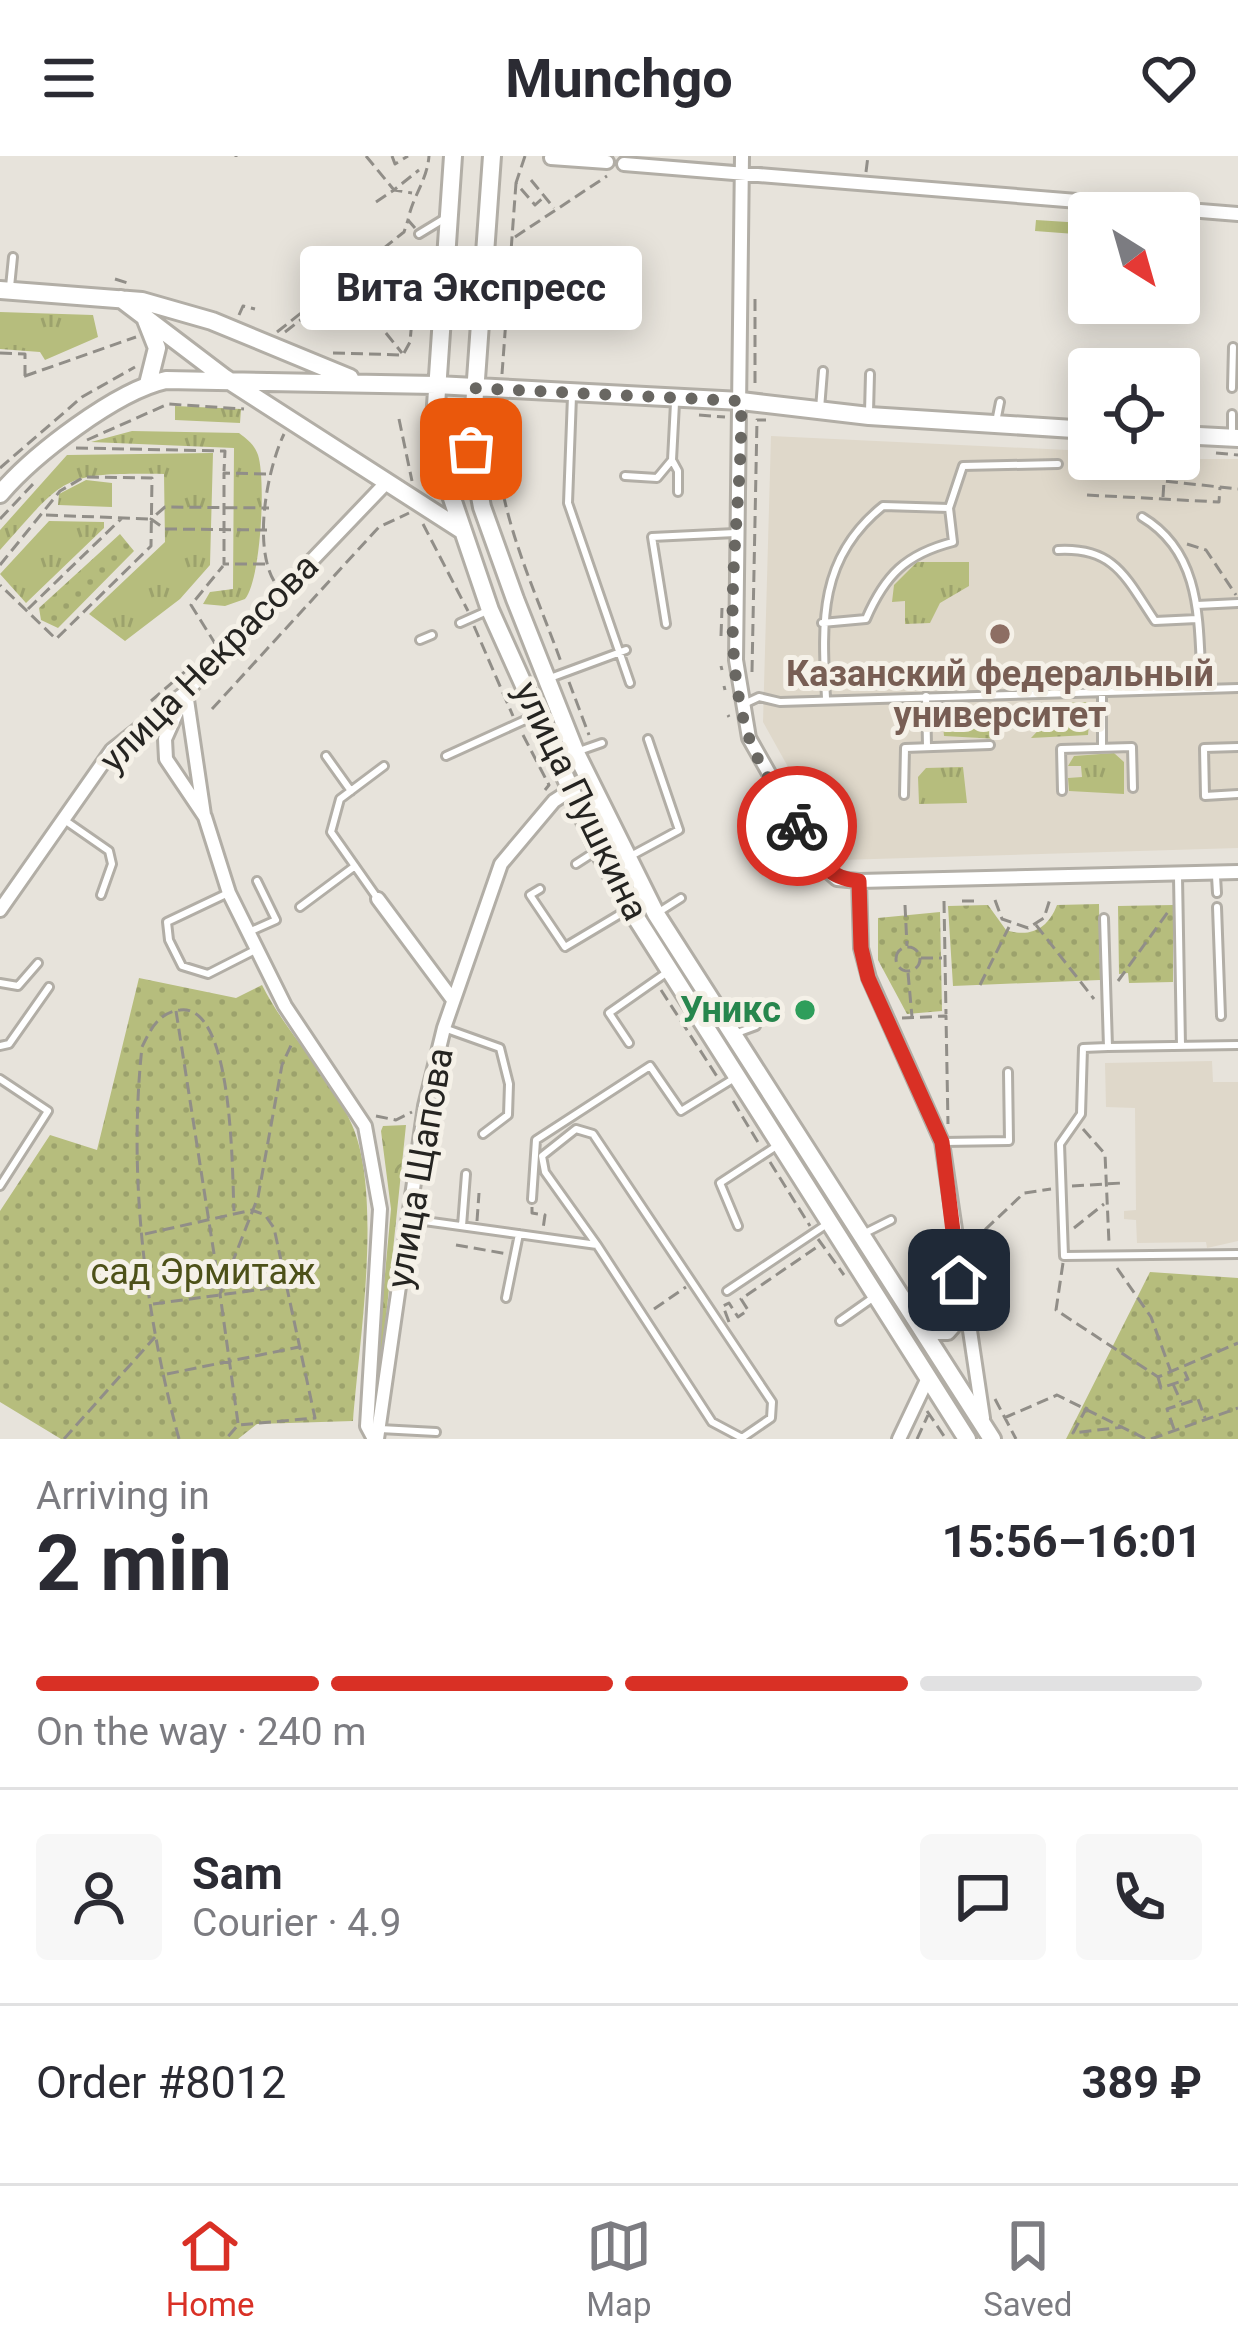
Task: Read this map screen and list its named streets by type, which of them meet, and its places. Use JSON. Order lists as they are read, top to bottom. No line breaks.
{"streets":{"main road":["улица Пушкина"],"street":["улица Некрасова","улица Щапова"]},"crossings":[["улица Пушкина","улица Щапова"]],"parks":["сад Эрмитаж"],"places":["Вита Экспресс","Казанский федеральный университет","Уникс"],"north":"bottom right","page":{"header":"Munchgo","bubble":"Вита Экспресс","heading":["2 min","Arriving in","15:56–16:01"],"panel":["Sam","Courier · 4.9","Order #8012","389 ₽"],"bar":"On the way · 240 m","tabs":["Home","Map","Saved"]}}
